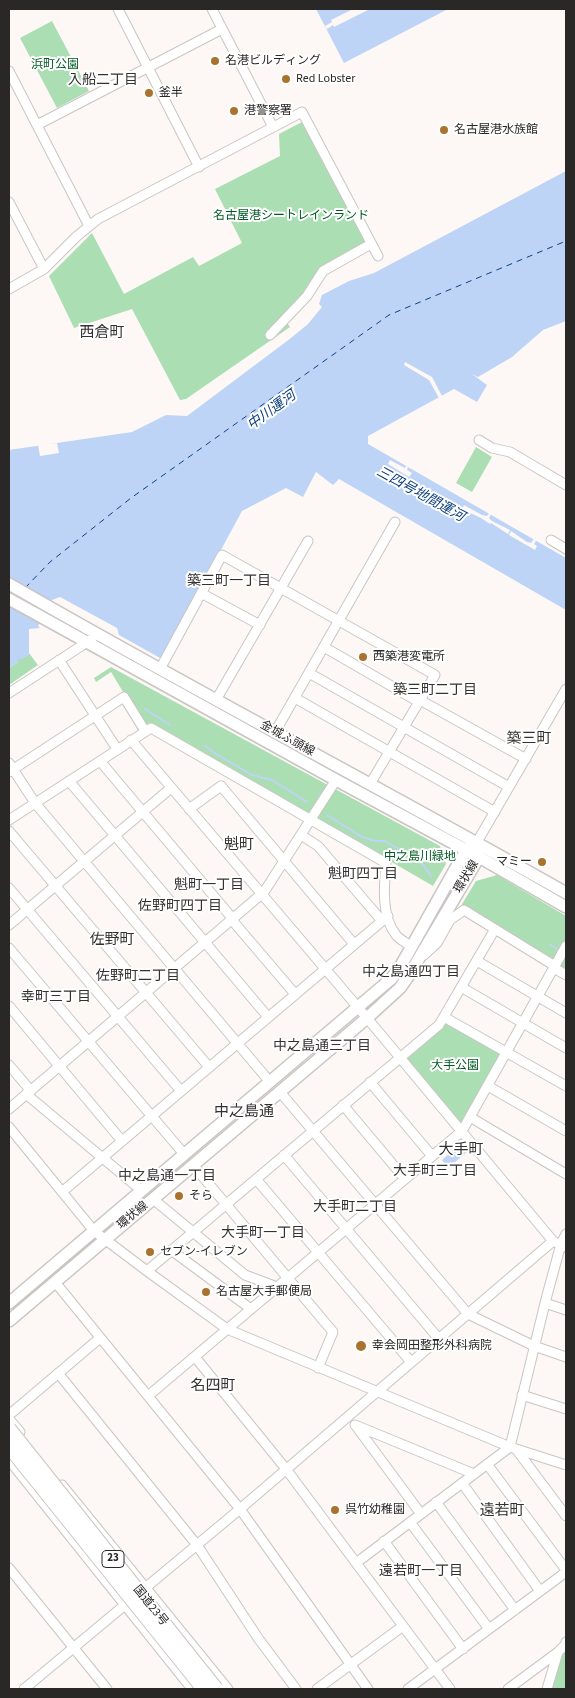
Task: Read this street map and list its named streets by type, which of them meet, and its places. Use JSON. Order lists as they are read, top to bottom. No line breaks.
{"streets":{"highway":["23","国道23号"],"main road":["金城ふ頭線","環状線"]},"crossings":[["金城ふ頭線","環状線"]],"districts":["入船二丁目","西倉町","築三町一丁目","築三町二丁目","築三町","魁町","魁町四丁目","魁町一丁目","佐野町四丁目","佐野町","中之島通四丁目","佐野町二丁目","幸町三丁目","中之島通三丁目","中之島通","大手町","大手町三丁目","中之島通一丁目","大手町二丁目","大手町一丁目","名四町","遠若町","遠若町一丁目"],"water":["中川運河","三四号地間運河"],"parks":["浜町公園","名古屋港シートレインランド","中之島川緑地","大手公園"],"places":["名港ビルディング","Red Lobster","釜半","港警察署","名古屋港水族館","西築港変電所","マミー","そら","セブン-イレブン","名古屋大手郵便局","幸会岡田整形外科病院","呉竹幼稚園"]}
